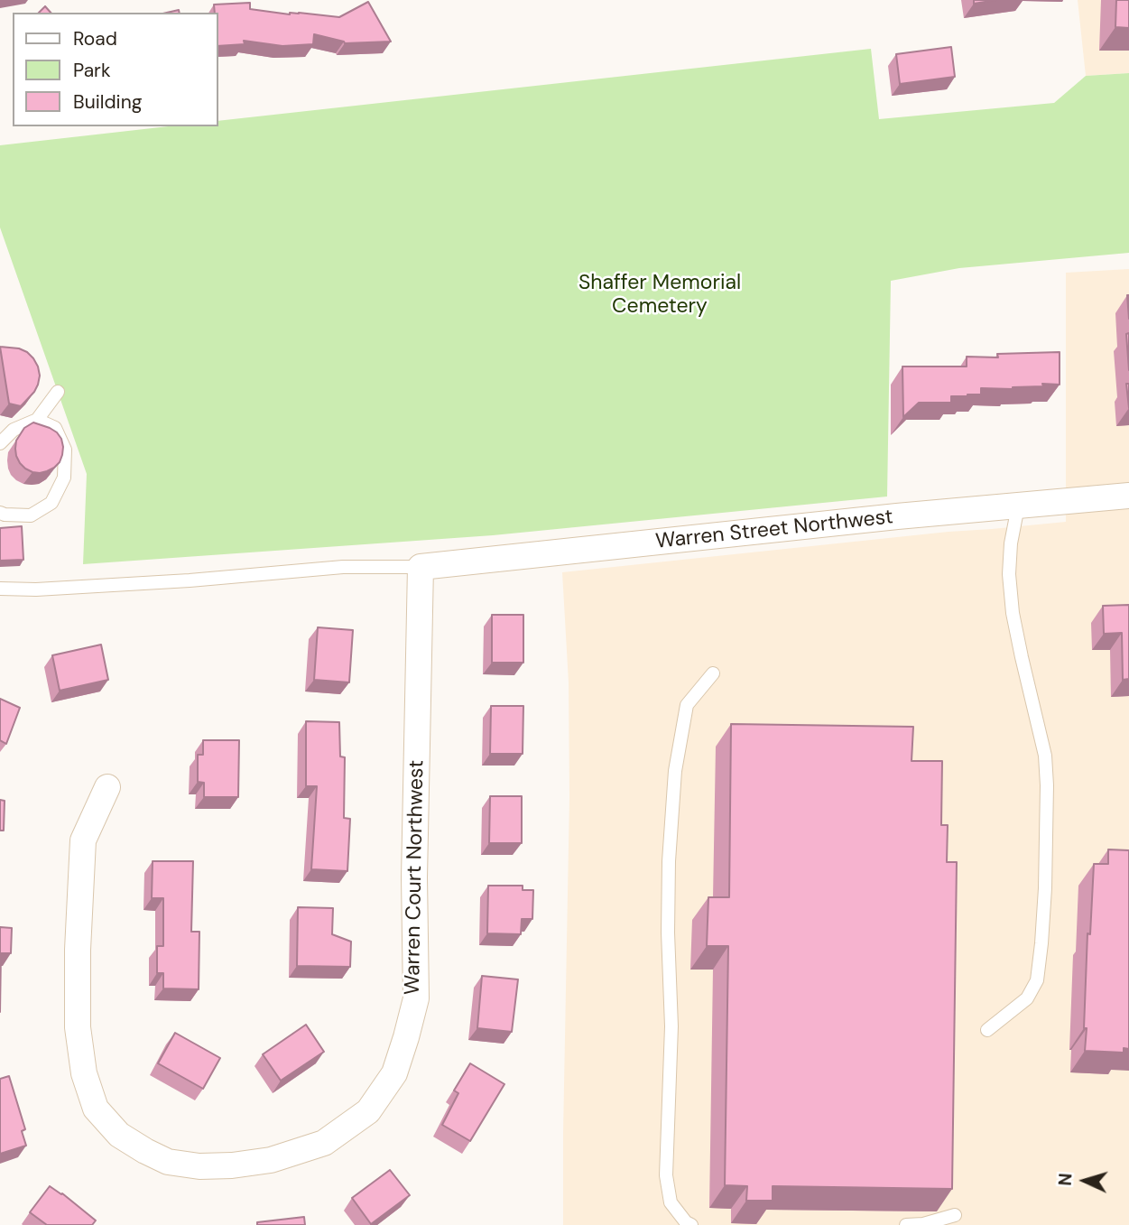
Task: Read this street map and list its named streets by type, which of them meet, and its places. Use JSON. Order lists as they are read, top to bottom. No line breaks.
{"streets":{"street":["Warren Street Northwest","Warren Court Northwest"]},"crossings":[["Warren Street Northwest","Warren Court Northwest"]],"parks":["Shaffer Memorial Cemetery"],"legend":["Road","Park","Building"],"north":"left"}
